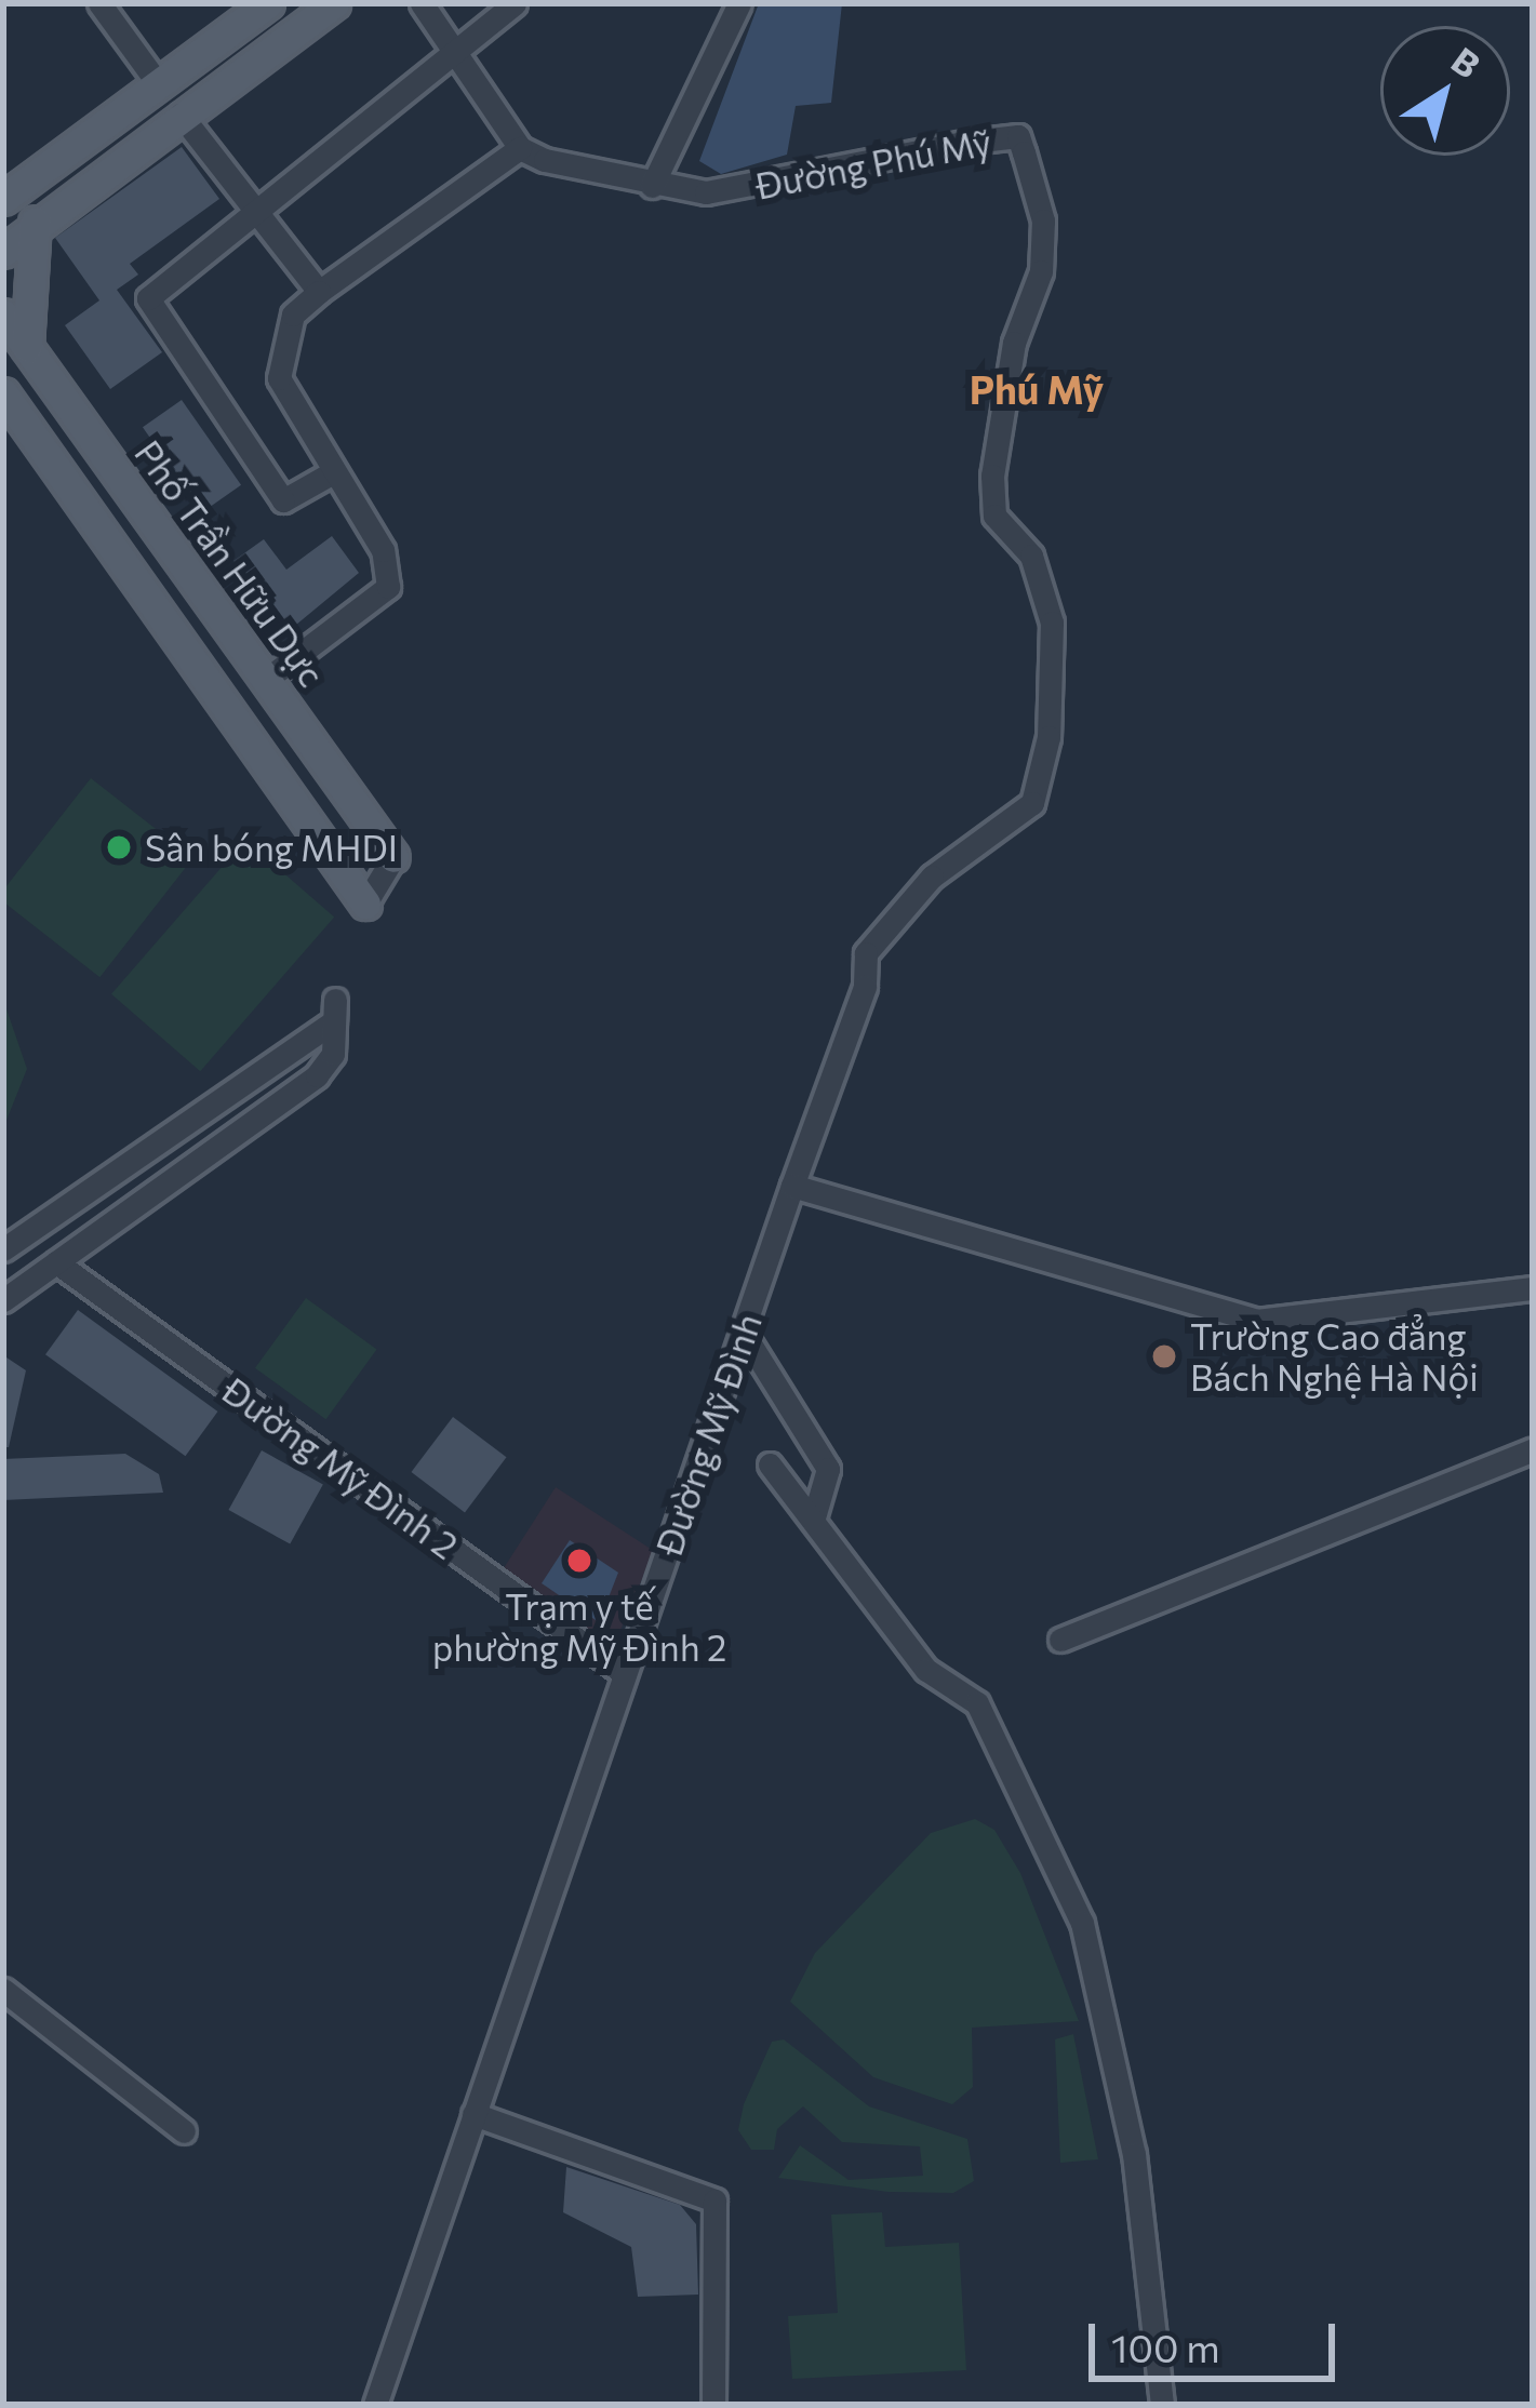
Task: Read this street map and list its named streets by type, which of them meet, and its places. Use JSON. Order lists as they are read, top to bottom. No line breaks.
{"streets":{"main road":["Phố Trần Hữu Dực"],"street":["Đường Phú Mỹ","Đường Mỹ Đình","Đường Mỹ Đình 2"]},"crossings":[["Đường Phú Mỹ","Đường Mỹ Đình"],["Đường Mỹ Đình","Đường Mỹ Đình 2"]],"districts":["Phú Mỹ"],"places":["Sân bóng MHDI","Trường Cao đẳng Bách Nghệ Hà Nội","Trạm y tế phường Mỹ Đình 2"],"scale_bar":"100 m","north":"top right"}
